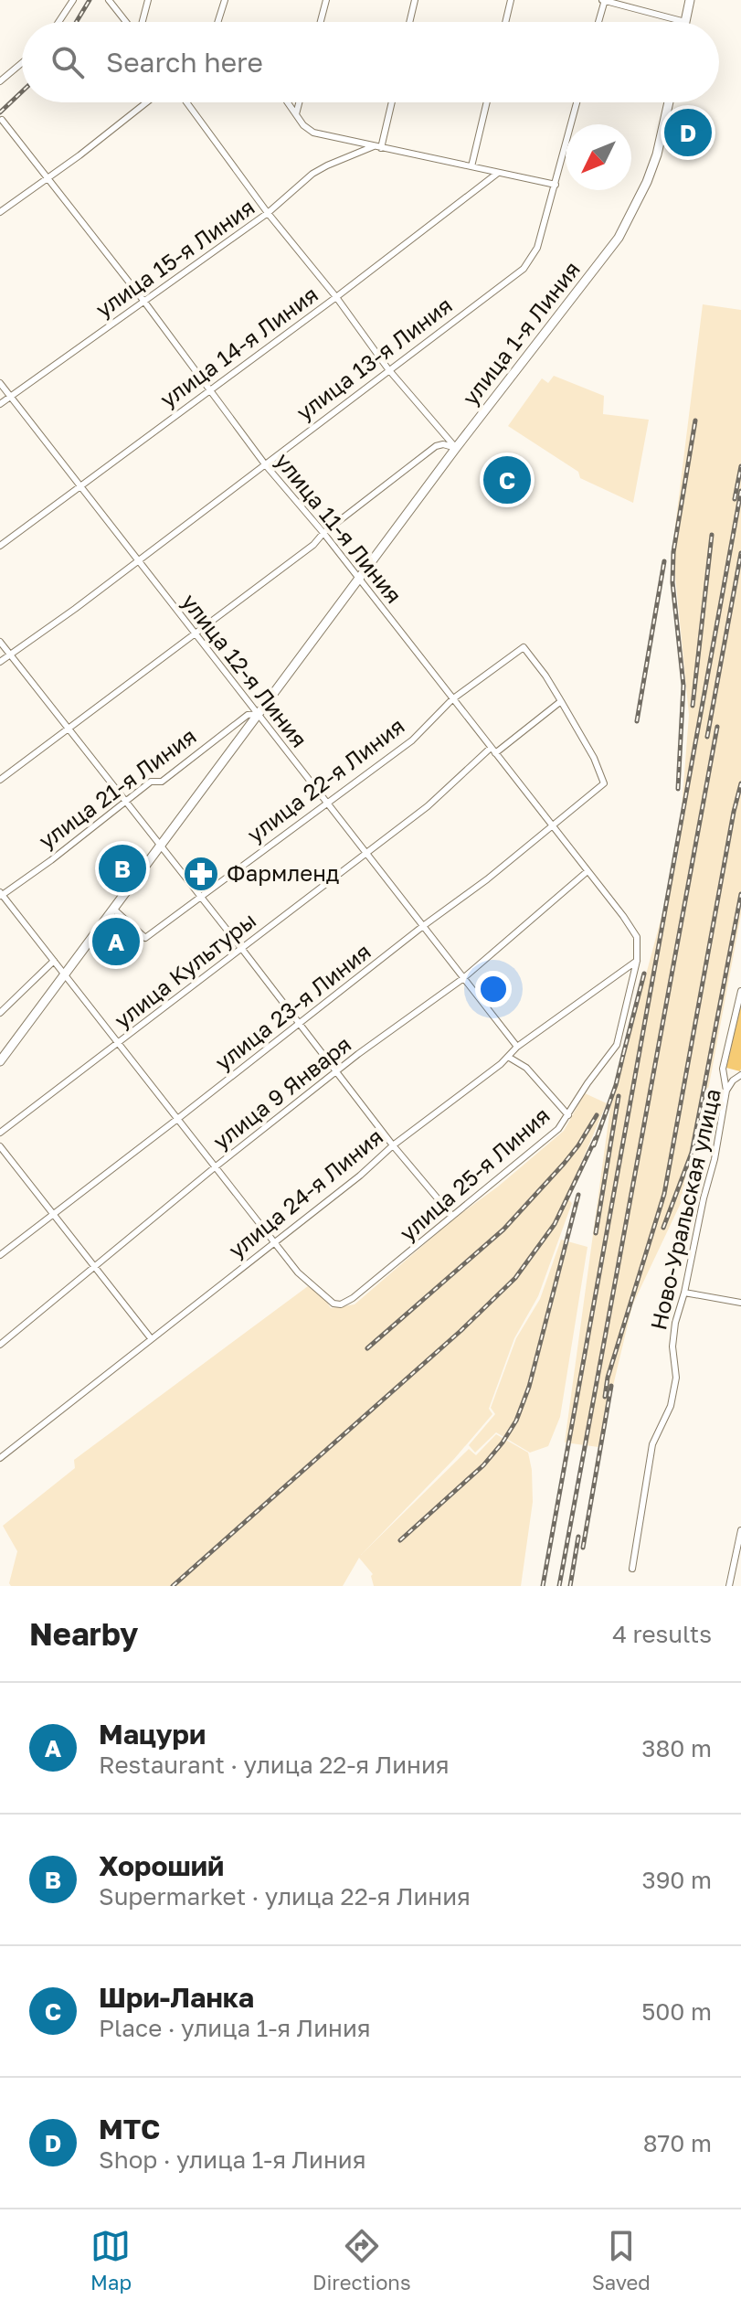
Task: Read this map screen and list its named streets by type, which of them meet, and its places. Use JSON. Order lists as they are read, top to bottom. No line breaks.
{"streets":{"main road":["улица 1-я Линия","улица 21-я Линия"],"street":["улица 15-я Линия","улица 14-я Линия","улица 13-я Линия","улица 11-я Линия","улица 12-я Линия","улица 22-я Линия","улица Культуры","улица 23-я Линия","улица 9 Января","улица 25-я Линия","улица 24-я Линия","Ново-Уральская улица"]},"crossings":[["улица 15-я Линия","улица 11-я Линия"],["улица 15-я Линия","улица 12-я Линия"],["улица 1-я Линия","улица 11-я Линия"],["улица 1-я Линия","улица 21-я Линия"],["улица 14-я Линия","улица 11-я Линия"],["улица 14-я Линия","улица 12-я Линия"],["улица 13-я Линия","улица 11-я Линия"],["улица 13-я Линия","улица 12-я Линия"],["улица 11-я Линия","улица 22-я Линия"],["улица 11-я Линия","улица 21-я Линия"],["улица 11-я Линия","улица Культуры"],["улица 11-я Линия","улица 23-я Линия"],["улица 11-я Линия","улица 9 Января"],["улица 11-я Линия","улица 25-я Линия"],["улица 11-я Линия","улица 24-я Линия"],["улица 12-я Линия","улица 22-я Линия"],["улица 12-я Линия","улица 21-я Линия"],["улица 12-я Линия","улица Культуры"],["улица 12-я Линия","улица 23-я Линия"],["улица 12-я Линия","улица 9 Января"],["улица 12-я Линия","улица 24-я Линия"],["улица 22-я Линия","улица 23-я Линия"],["улица 25-я Линия","улица 24-я Линия"]],"places":{"pharmacy":["Фармленд"]},"north":"bottom left","page":{"search":"Search here","pins":["D","C","B","A"],"heading":["Nearby","4 results"],"list":[{"mark":"A","name":"Мацури","note":"Restaurant · улица 22-я Линия","value":"380 m"},{"mark":"B","name":"Хороший","note":"Supermarket · улица 22-я Линия","value":"390 m"},{"mark":"C","name":"Шри-Ланка","note":"Place · улица 1-я Линия","value":"500 m"},{"mark":"D","name":"МТС","note":"Shop · улица 1-я Линия","value":"870 m"}],"nav":["Map","Directions","Saved"]}}
